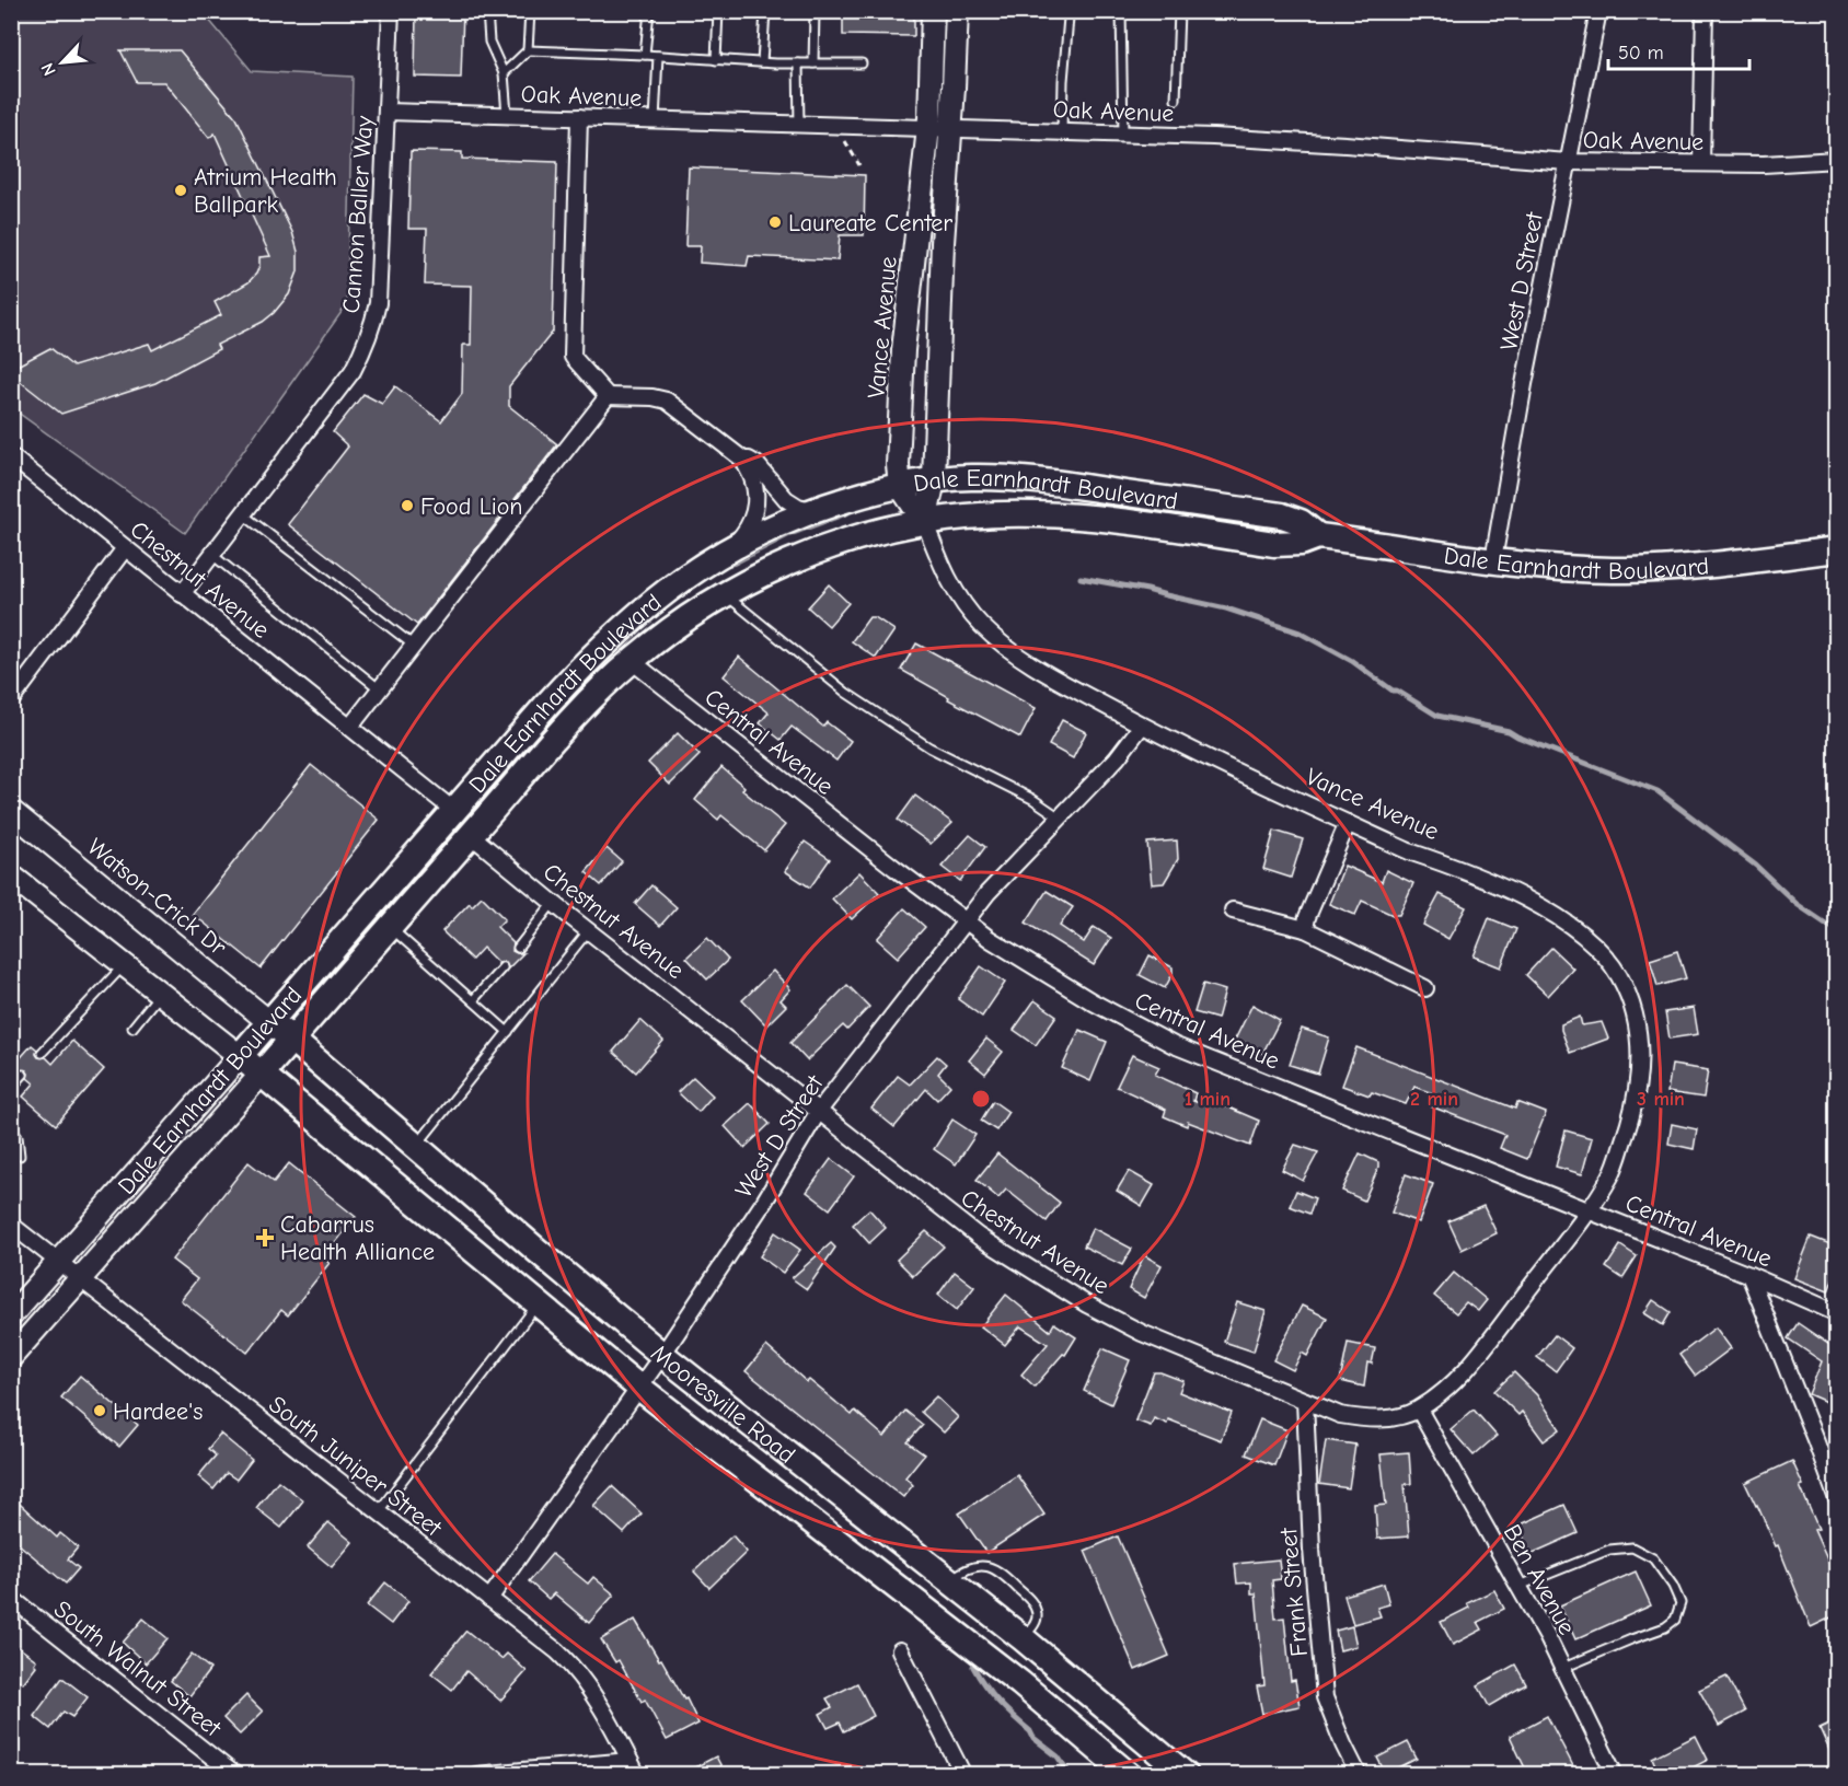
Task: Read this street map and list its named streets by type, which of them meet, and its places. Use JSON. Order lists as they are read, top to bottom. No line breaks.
{"streets":{"main road":["Vance Avenue","Dale Earnhardt Boulevard","Watson-Crick Dr","Mooresville Road"],"street":["Oak Avenue","Cannon Baller Way","West D Street","Chestnut Avenue","Central Avenue","South Juniper Street","Ben Avenue","Frank Street","South Walnut Street"]},"crossings":[["Oak Avenue","Cannon Baller Way"],["Oak Avenue","West D Street"],["Oak Avenue","Vance Avenue"],["Cannon Baller Way","Chestnut Avenue"],["West D Street","Vance Avenue"],["West D Street","Dale Earnhardt Boulevard"],["West D Street","Chestnut Avenue"],["West D Street","Central Avenue"],["West D Street","Mooresville Road"],["West D Street","South Juniper Street"],["Vance Avenue","Dale Earnhardt Boulevard"],["Vance Avenue","Chestnut Avenue"],["Vance Avenue","Central Avenue"],["Dale Earnhardt Boulevard","Chestnut Avenue"],["Dale Earnhardt Boulevard","Central Avenue"],["Dale Earnhardt Boulevard","Watson-Crick Dr"],["Dale Earnhardt Boulevard","Mooresville Road"],["Dale Earnhardt Boulevard","South Juniper Street"],["Chestnut Avenue","Central Avenue"],["Chestnut Avenue","Ben Avenue"],["Chestnut Avenue","Frank Street"],["Watson-Crick Dr","Mooresville Road"]],"places":{"other":["Atrium Health Ballpark","Laureate Center","Food Lion","Hardee's"],"health":["Cabarrus Health Alliance"]},"scale_bar":"50 m","north":"bottom left","rings":["1 min","2 min","3 min"]}
